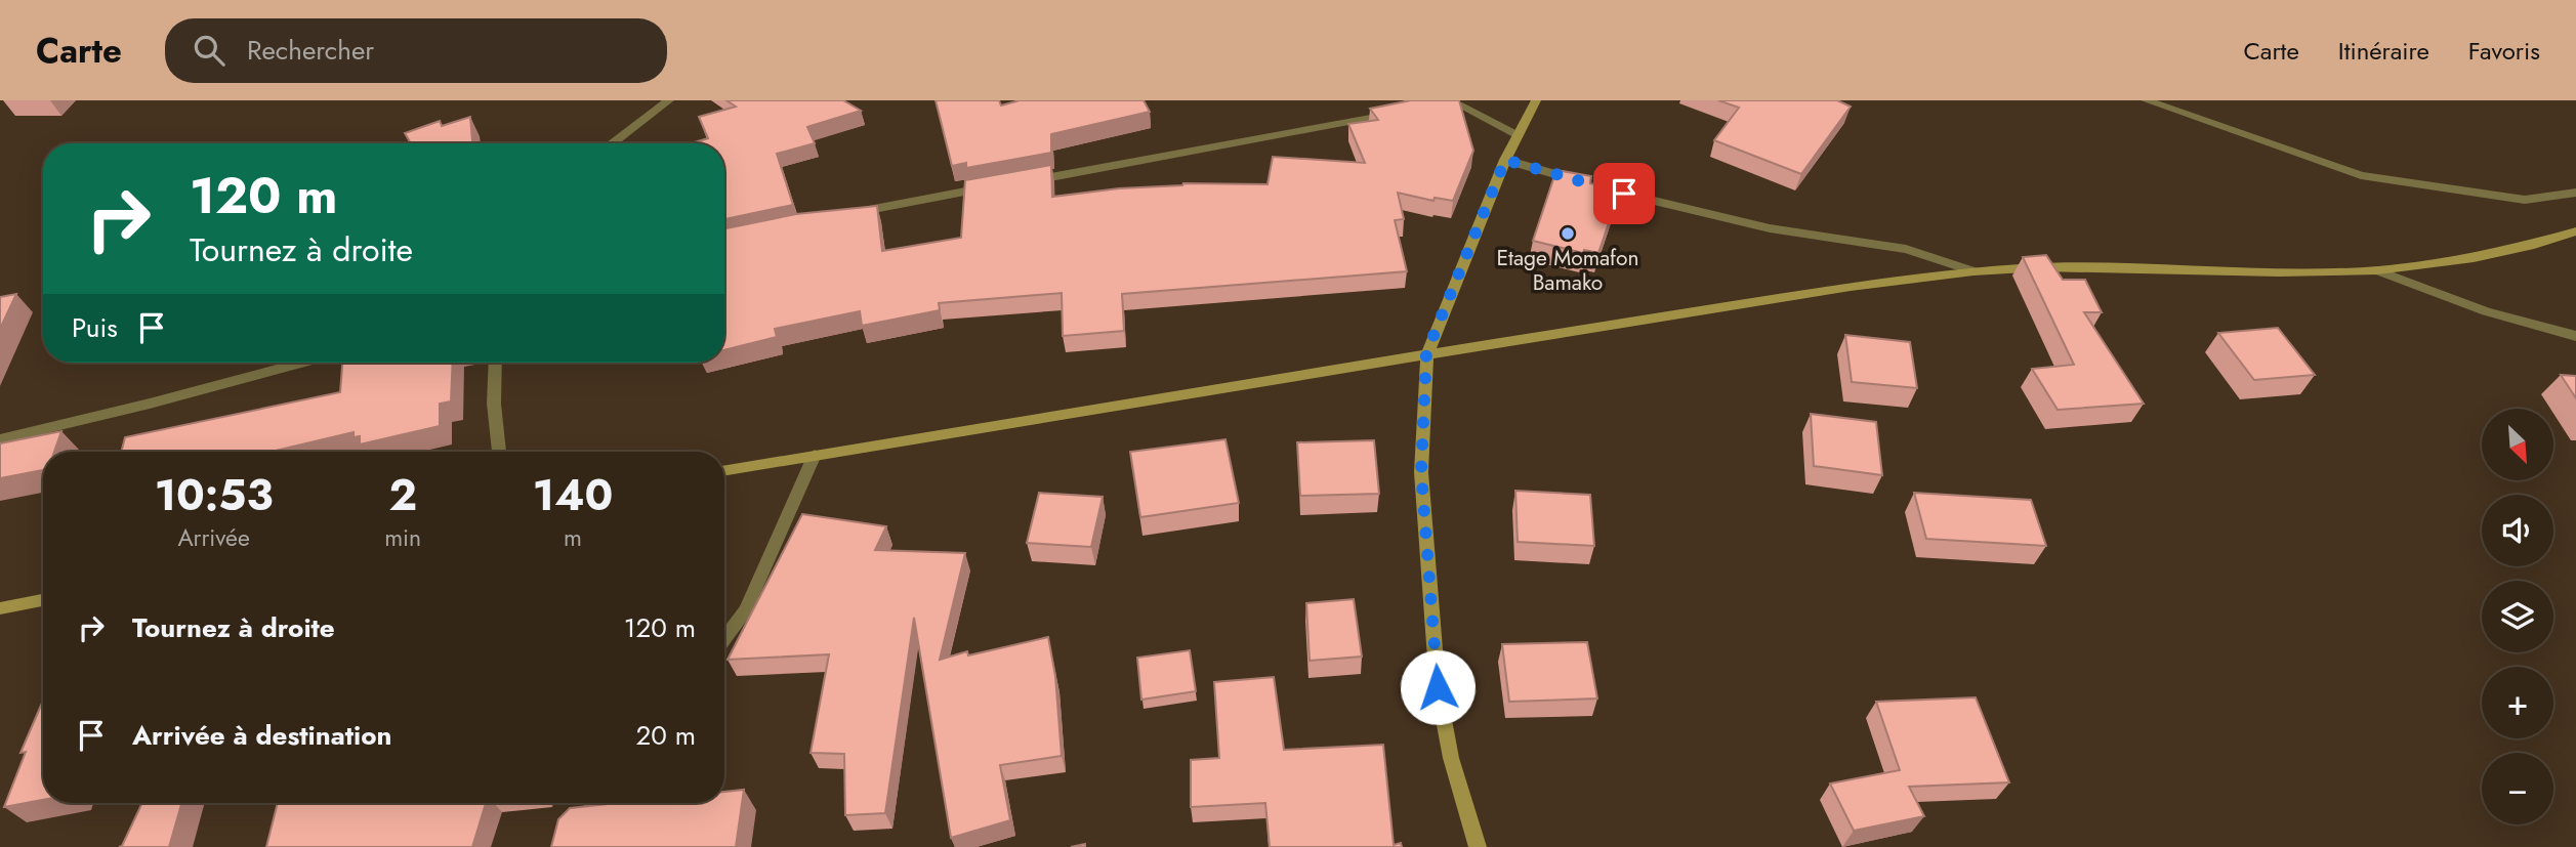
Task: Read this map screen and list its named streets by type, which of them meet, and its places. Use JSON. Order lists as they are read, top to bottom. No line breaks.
{"places":["Etage Momafon Bamako"],"north":"bottom right","page":{"header":"Carte","search":"Rechercher","nav":["Carte","Itinéraire","Favoris"],"turn":["120 m","Tournez à droite"],"then":"Puis","map_buttons":["+","−"],"eta":["10:53","Arrivée","2","min","140","m"],"list":[{"name":"Tournez à droite","value":"120 m"},{"name":"Arrivée à destination","value":"20 m"}]}}
